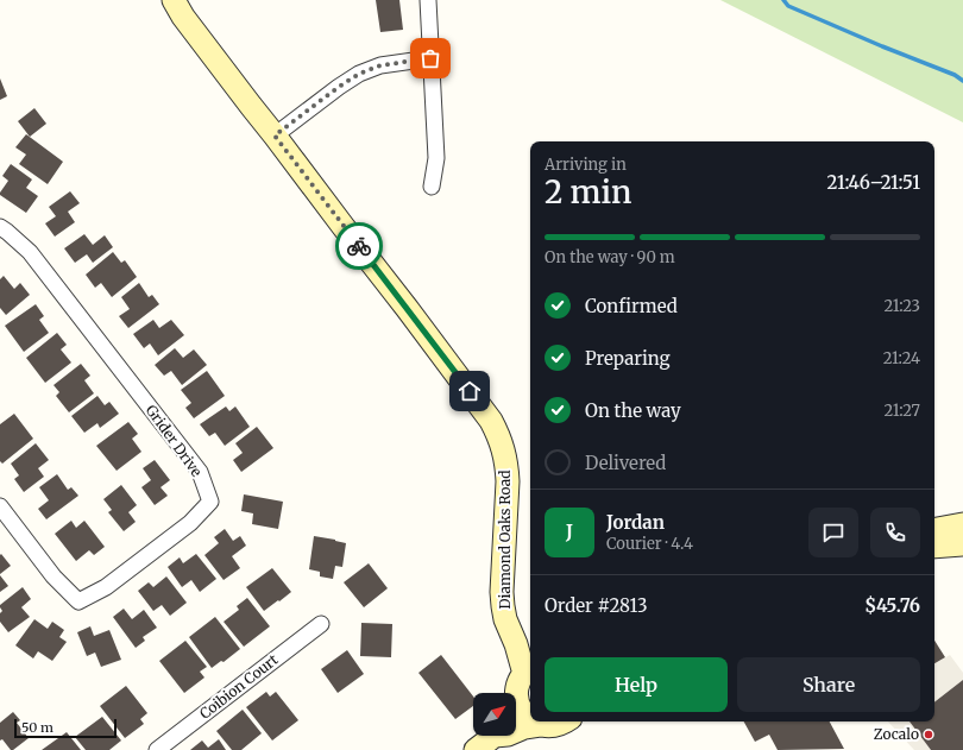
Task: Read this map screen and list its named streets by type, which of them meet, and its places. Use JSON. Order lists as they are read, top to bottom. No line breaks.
{"streets":{"street":["Grider Drive","Diamond Oaks Road","Coibion Court"]},"places":["Zocalo"],"scale_bar":"50 m","north":"top right","page":{"heading":["2 min","Arriving in","21:46–21:51"],"panel":["Jordan","Courier · 4.4","Order #2813","$45.76"],"bar":"On the way · 90 m","list":[["Confirmed","21:23"],["Preparing","21:24"],["On the way","21:27"],"Delivered"],"round":"J","buttons":["Help","Share"],"scale":"50 m"}}
